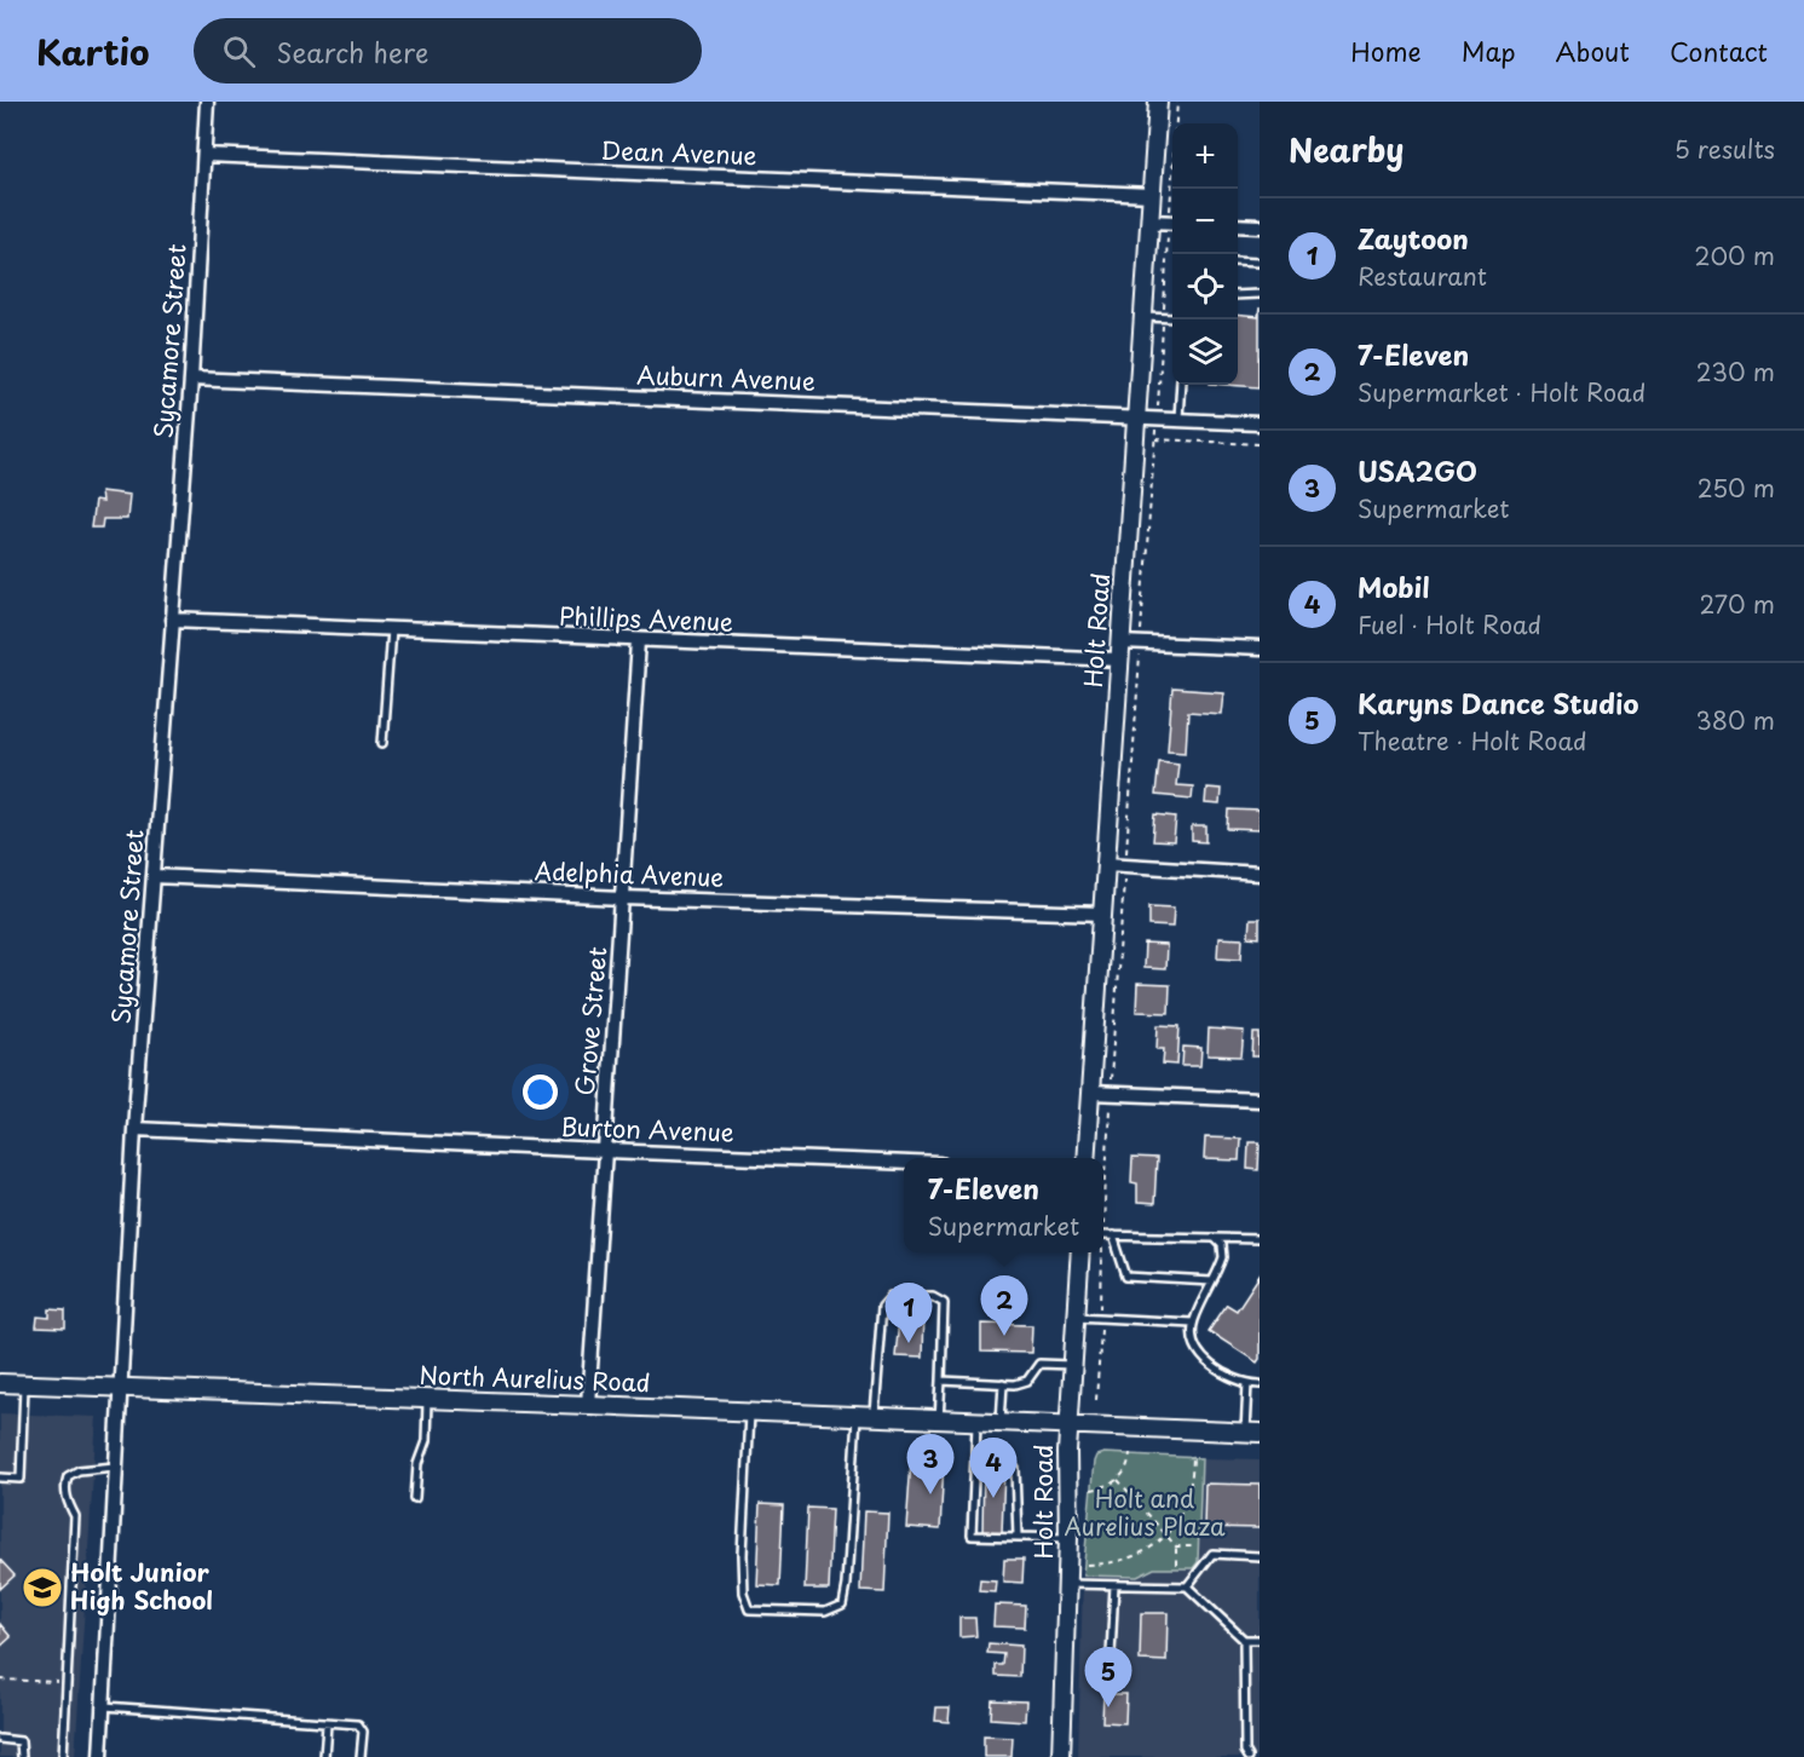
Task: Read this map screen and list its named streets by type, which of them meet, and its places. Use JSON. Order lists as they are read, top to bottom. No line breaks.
{"streets":{"main road":["Holt Road","North Aurelius Road"],"street":["Dean Avenue","Sycamore Street","Auburn Avenue","Phillips Avenue","Adelphia Avenue","Grove Street","Burton Avenue"]},"crossings":[["Dean Avenue","Sycamore Street"],["Dean Avenue","Holt Road"],["Sycamore Street","Auburn Avenue"],["Sycamore Street","Phillips Avenue"],["Sycamore Street","Adelphia Avenue"],["Sycamore Street","Burton Avenue"],["Sycamore Street","North Aurelius Road"],["Auburn Avenue","Holt Road"],["Phillips Avenue","Holt Road"],["Phillips Avenue","Grove Street"],["Holt Road","Adelphia Avenue"],["Holt Road","North Aurelius Road"],["Adelphia Avenue","Grove Street"],["Grove Street","Burton Avenue"],["Grove Street","North Aurelius Road"]],"parks":["Holt and Aurelius Plaza"],"places":{"school or university":["Holt Junior High School"]},"page":{"header":"Kartio","search":"Search here","nav":["Home","Map","About","Contact"],"heading":["Nearby","5 results"],"map_buttons":["+","−"],"list":[{"mark":"1","name":"Zaytoon","note":"Restaurant","value":"200 m"},{"mark":"2","name":"7-Eleven","note":"Supermarket · Holt Road","value":"230 m"},{"mark":"3","name":"USA2GO","note":"Supermarket","value":"250 m"},{"mark":"4","name":"Mobil","note":"Fuel · Holt Road","value":"270 m"},{"mark":"5","name":"Karyns Dance Studio","note":"Theatre · Holt Road","value":"380 m"}],"popup":["7-Eleven","Supermarket"],"pins":["2","1","3","4","5"]}}
